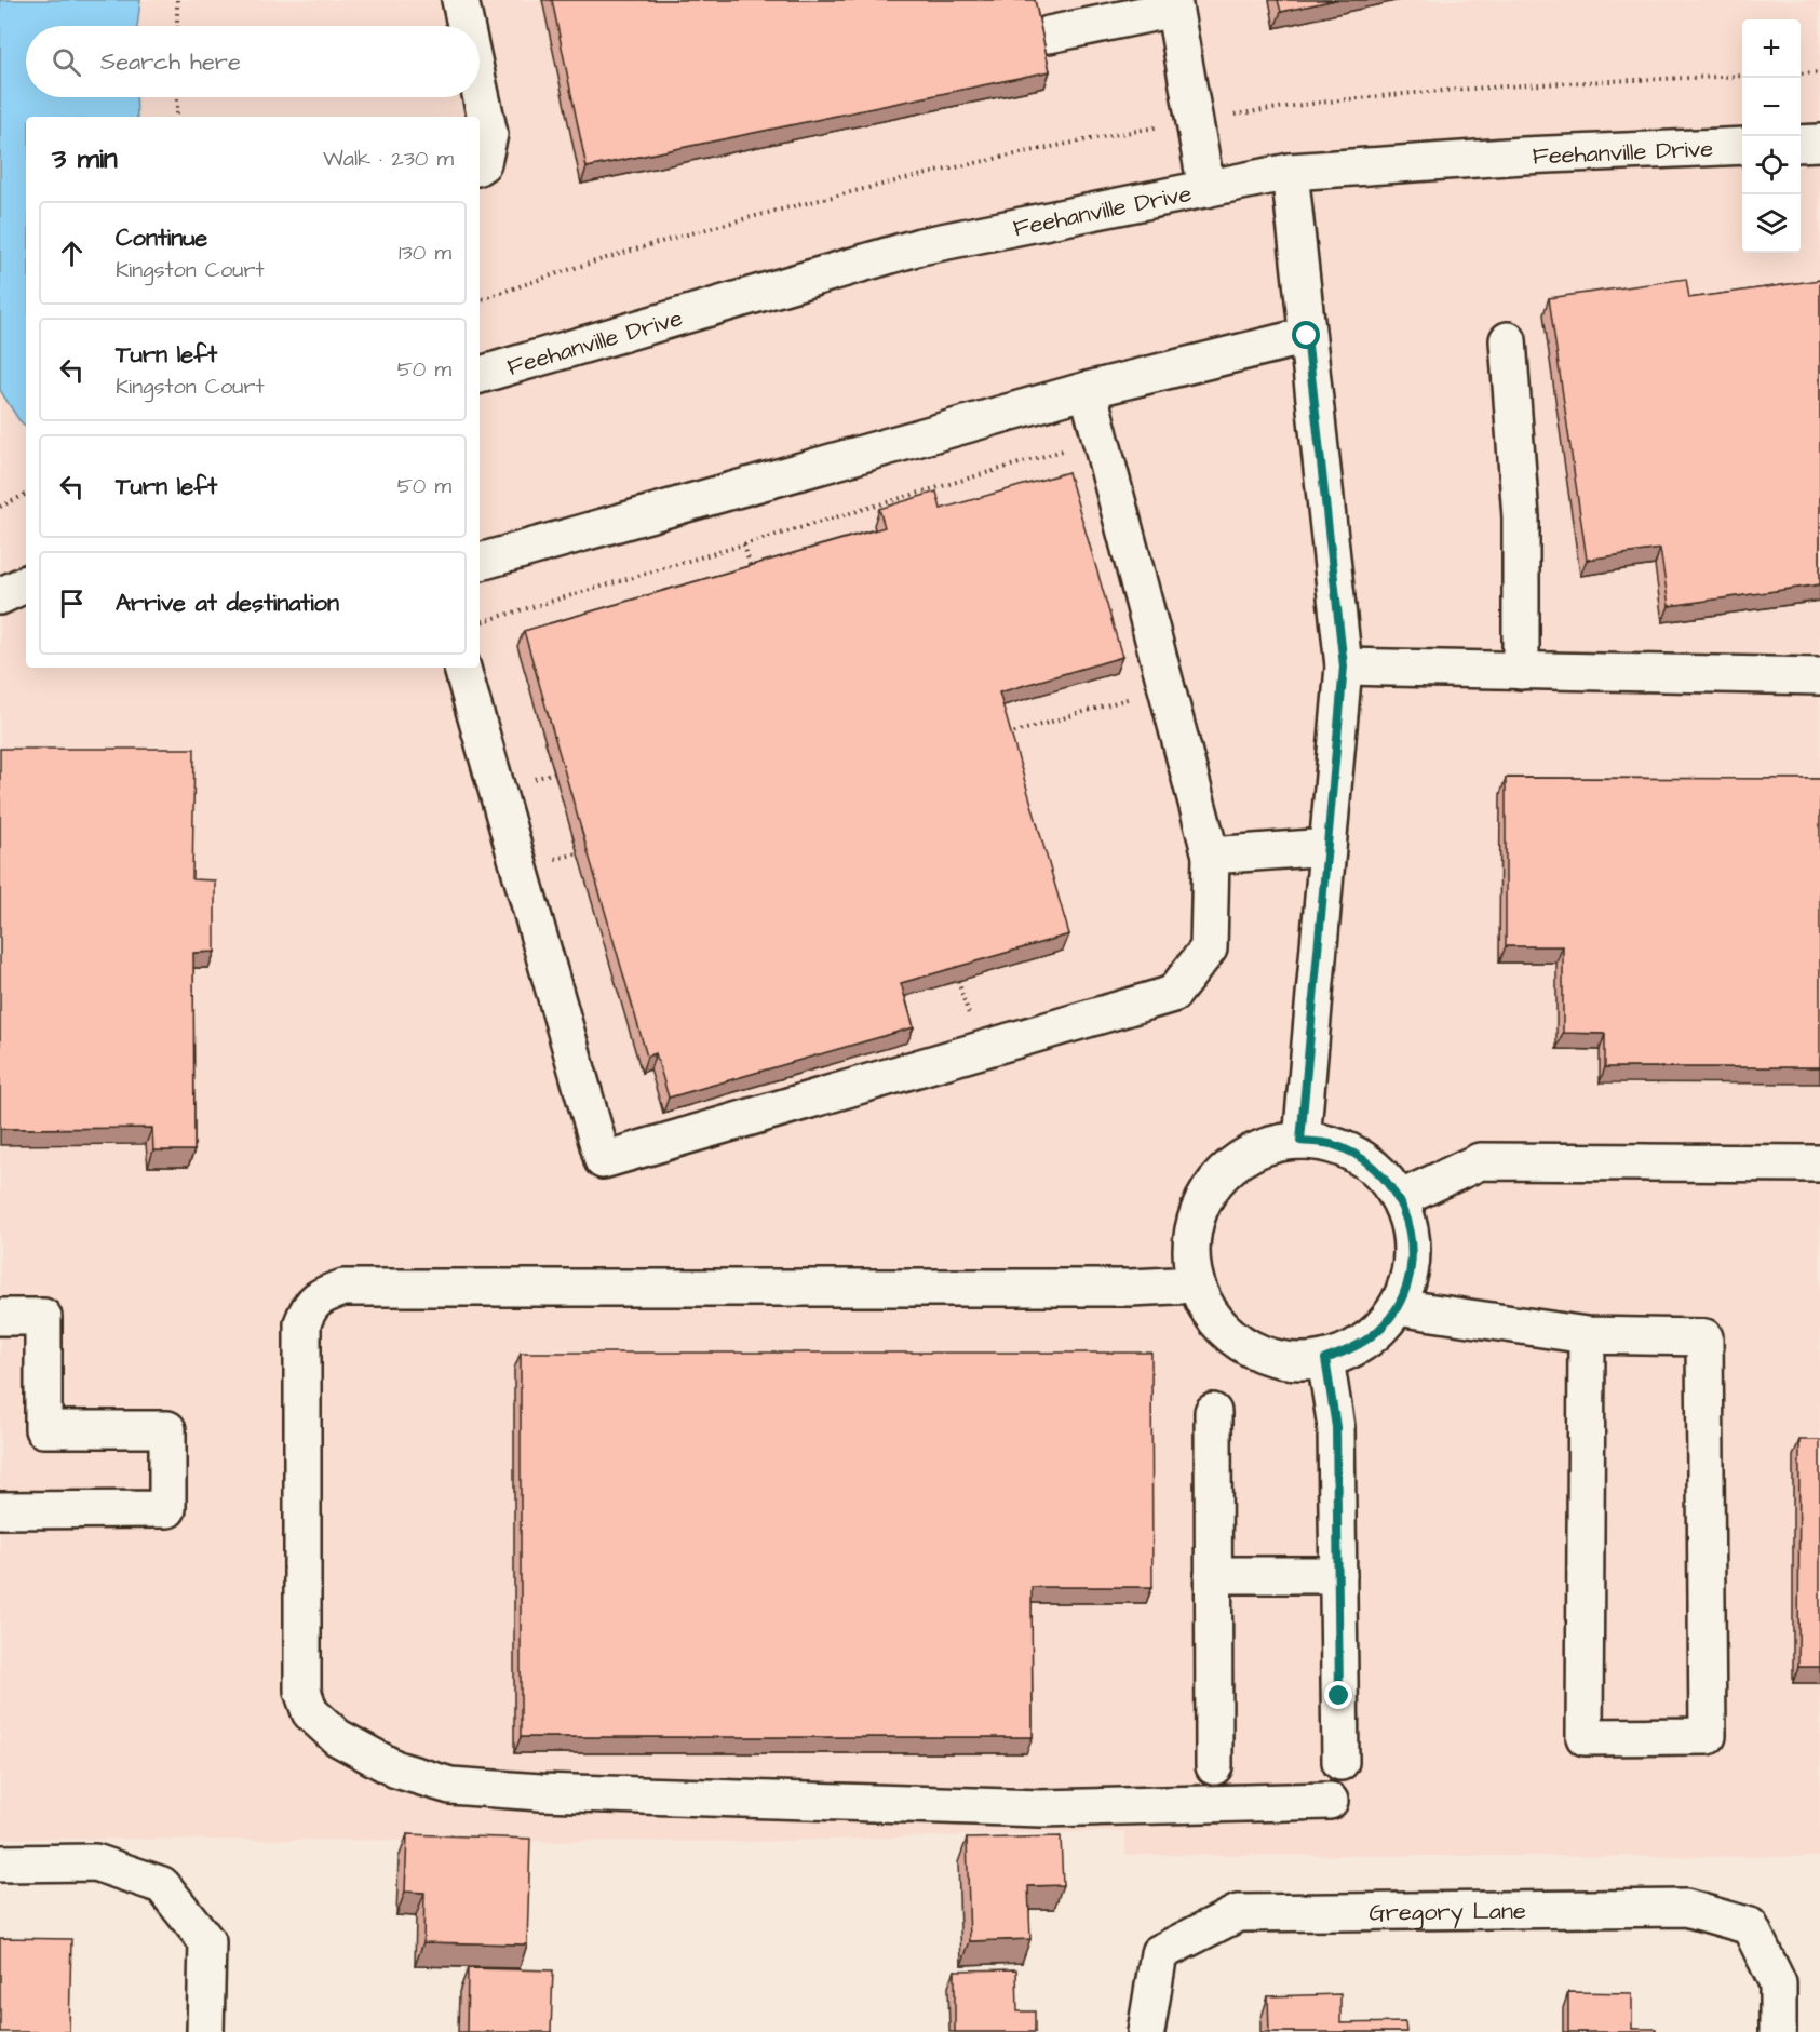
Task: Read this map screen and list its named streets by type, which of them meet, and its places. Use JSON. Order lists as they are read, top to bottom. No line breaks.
{"streets":{"street":["Feehanville Drive","Gregory Lane"]},"page":{"map_buttons":["+","−"],"search":"Search here","heading":["3 min","Walk · 230 m"],"list":[["Continue","Kingston Court","130 m"],["Turn left","Kingston Court","50 m"],["Turn left","50 m"],"Arrive at destination"]}}
